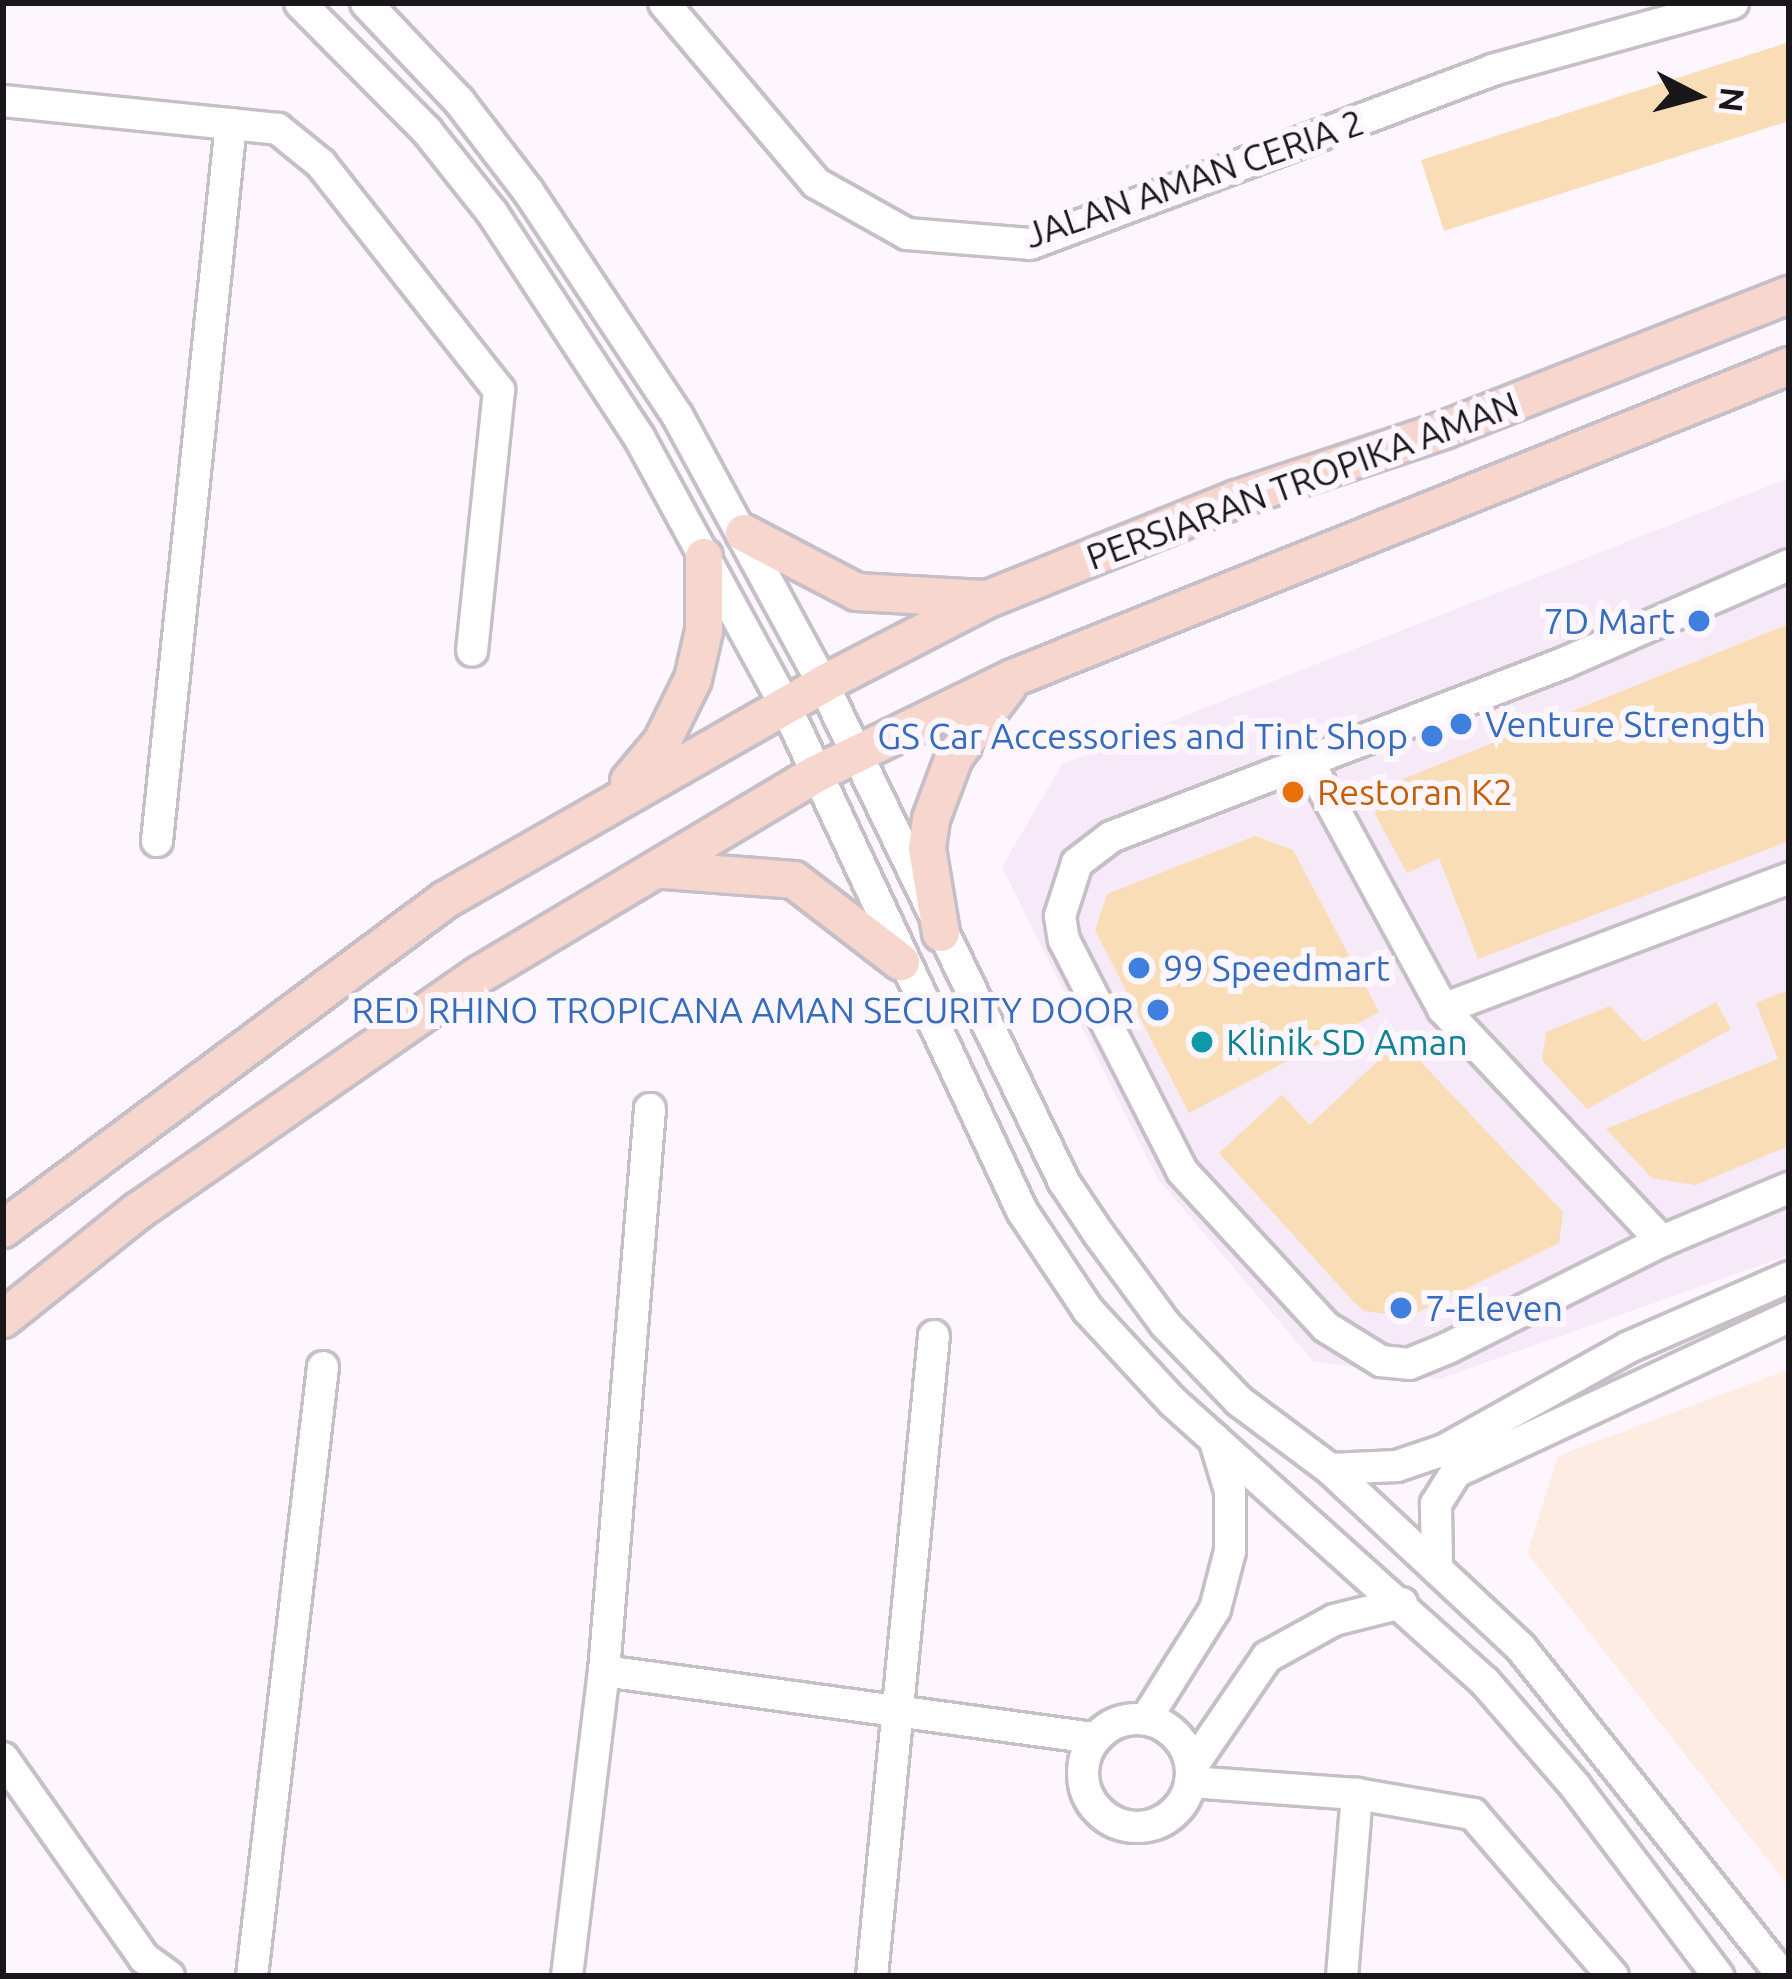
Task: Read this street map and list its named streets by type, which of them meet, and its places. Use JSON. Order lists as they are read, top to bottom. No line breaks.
{"streets":{"main road":["PERSIARAN TROPIKA AMAN"],"street":["JALAN AMAN CERIA 2"]},"places":["7D Mart","Venture Strength","GS Car Accessories and Tint Shop","Restoran K2","99 Speedmart","RED RHINO TROPICANA AMAN SECURITY DOOR","Klinik SD Aman","7-Eleven"],"north":"right"}
